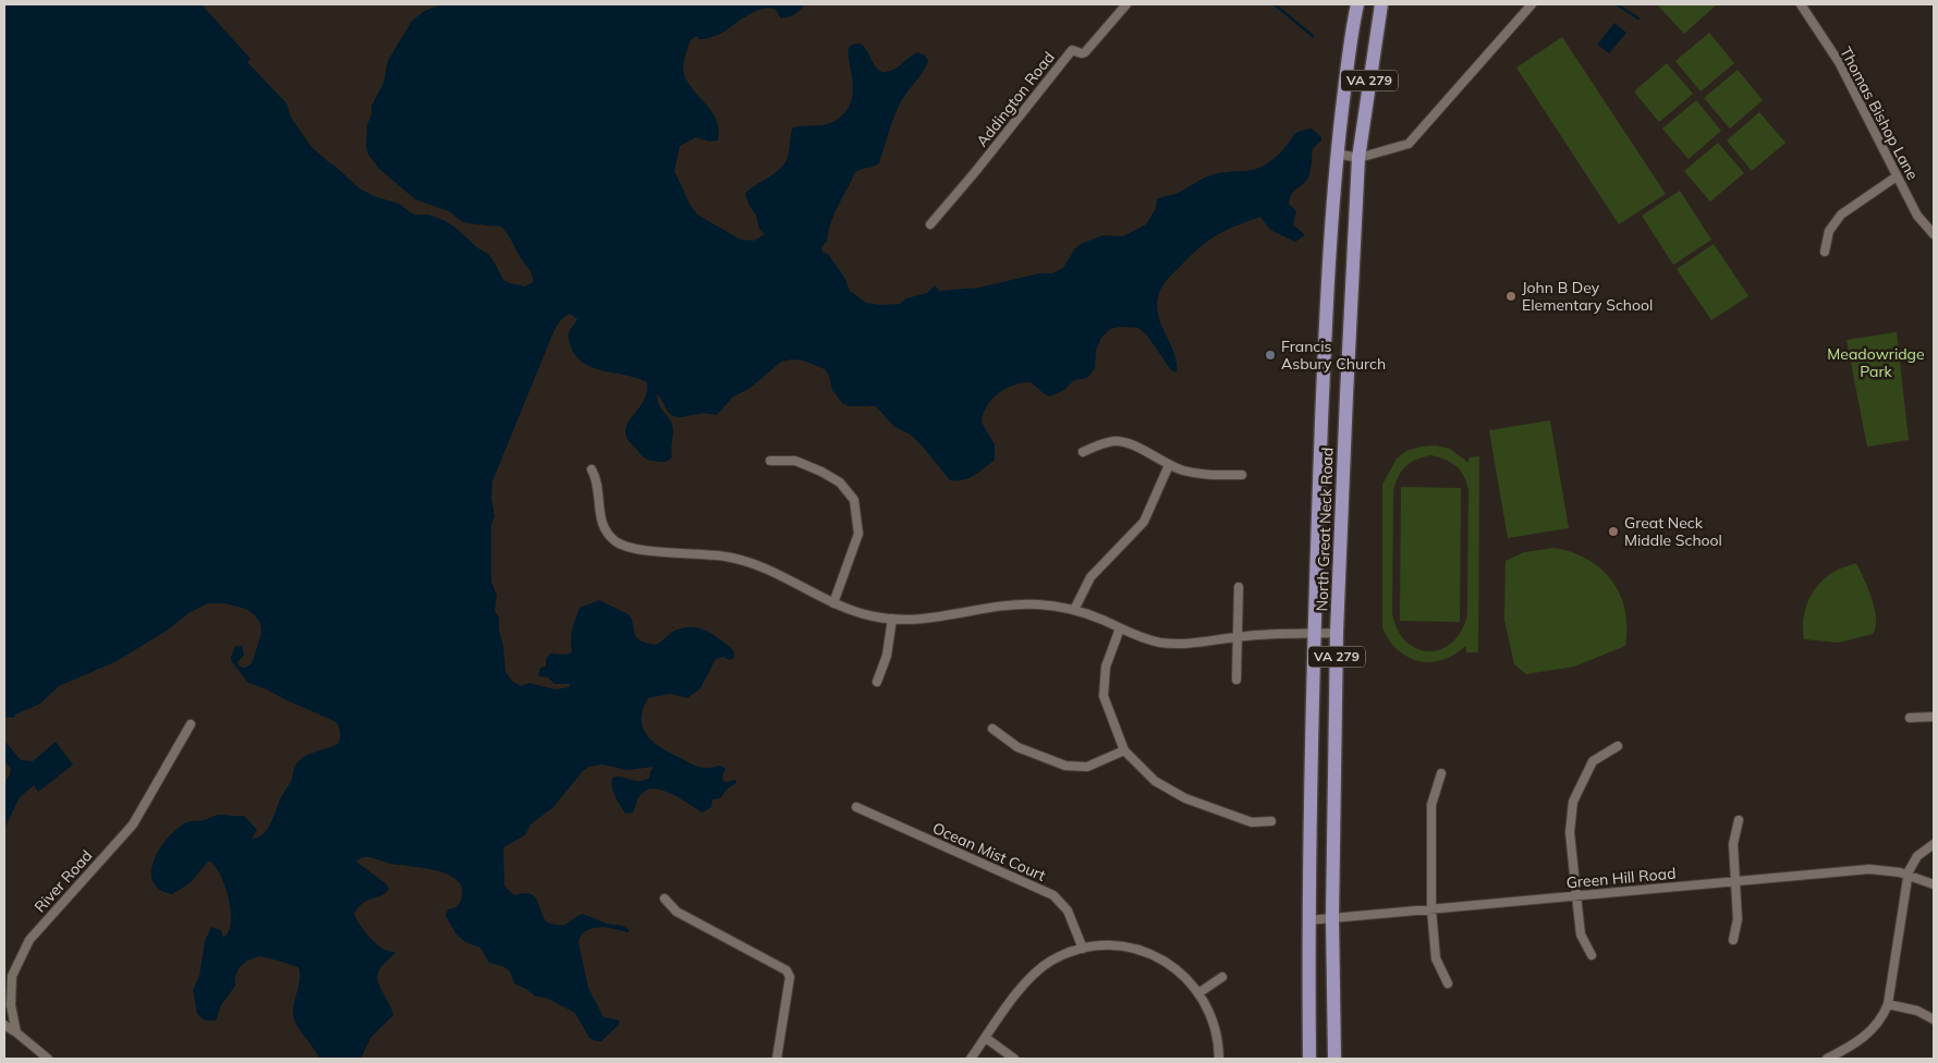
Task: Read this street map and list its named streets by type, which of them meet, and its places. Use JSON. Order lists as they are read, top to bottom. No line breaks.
{"streets":{"main road":["VA 279","North Great Neck Road"],"street":["Addington Road","Thomas Bishop Lane","Ocean Mist Court","Green Hill Road","River Road"]},"crossings":[["North Great Neck Road","Green Hill Road"]],"parks":["Meadowridge Park"],"places":["John B Dey Elementary School","Francis Asbury Church","Great Neck Middle School"]}
